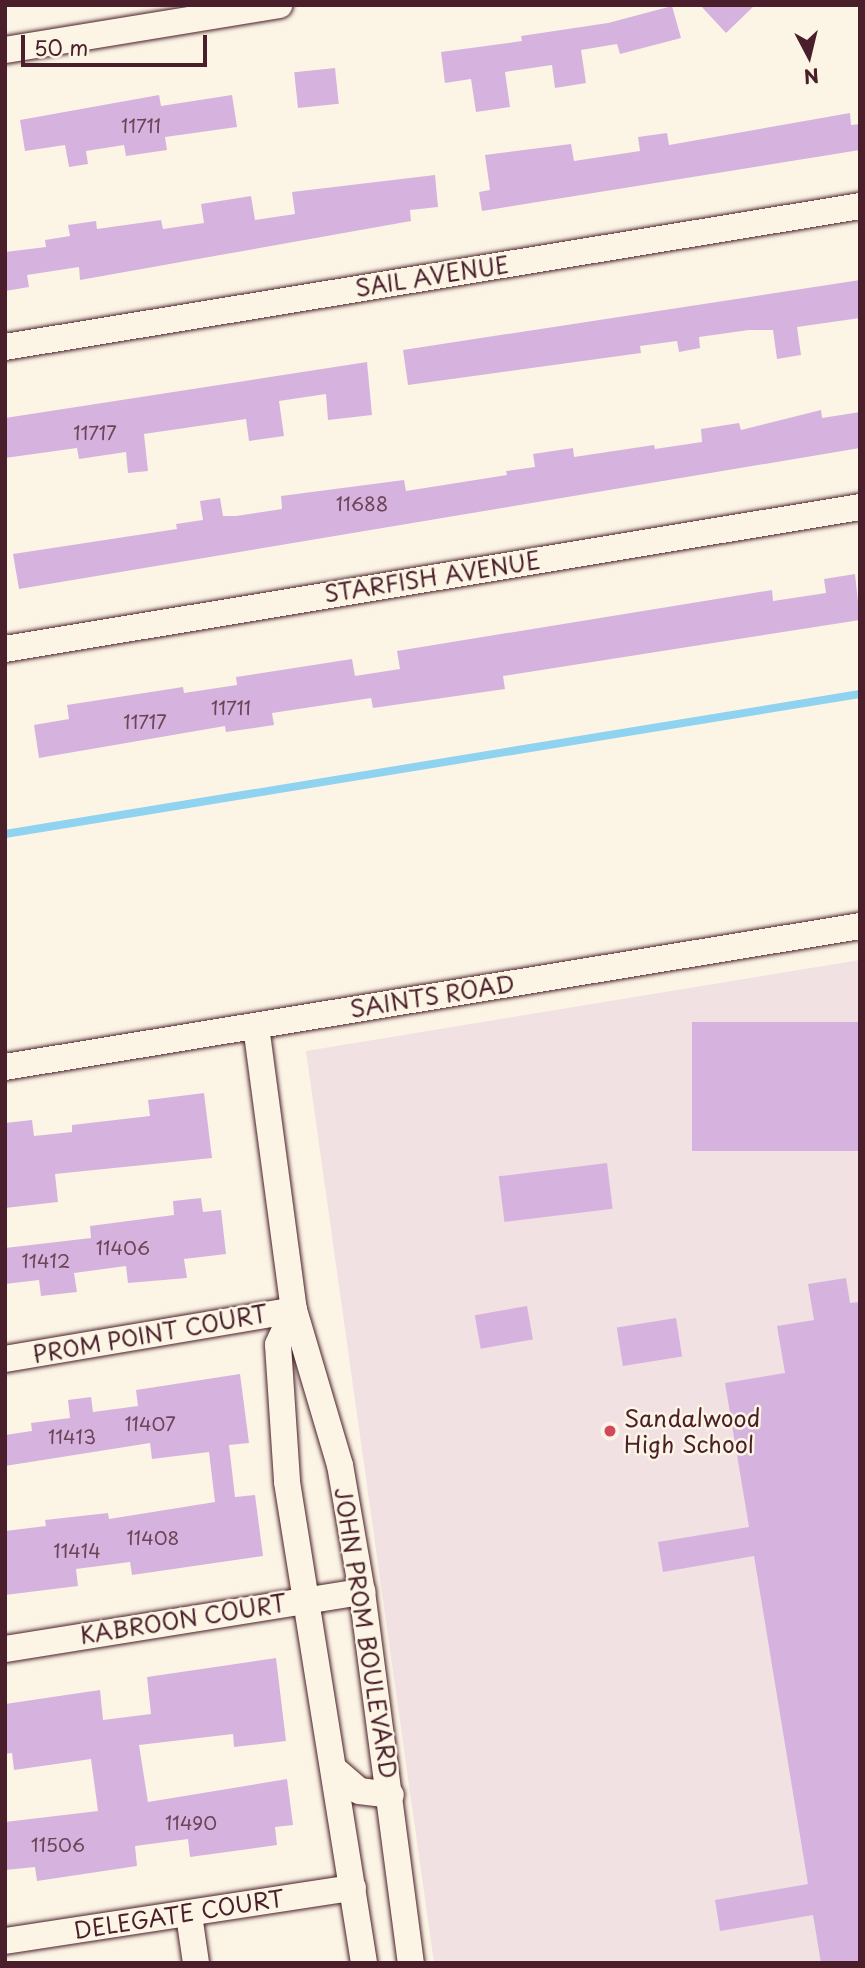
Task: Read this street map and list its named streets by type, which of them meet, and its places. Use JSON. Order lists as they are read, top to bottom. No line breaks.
{"streets":{"street":["SAIL AVENUE","STARFISH AVENUE","SAINTS ROAD","PROM POINT COURT","KABROON COURT","JOHN PROM BOULEVARD","DELEGATE COURT"]},"crossings":[["SAINTS ROAD","JOHN PROM BOULEVARD"],["PROM POINT COURT","JOHN PROM BOULEVARD"],["KABROON COURT","JOHN PROM BOULEVARD"]],"places":["Sandalwood High School"],"house_numbers":["11711","11717","11688","11711","11717","11406","11412","11407","11413","11408","11414","11490","11506"],"scale_bar":"50 m","north":"bottom"}
